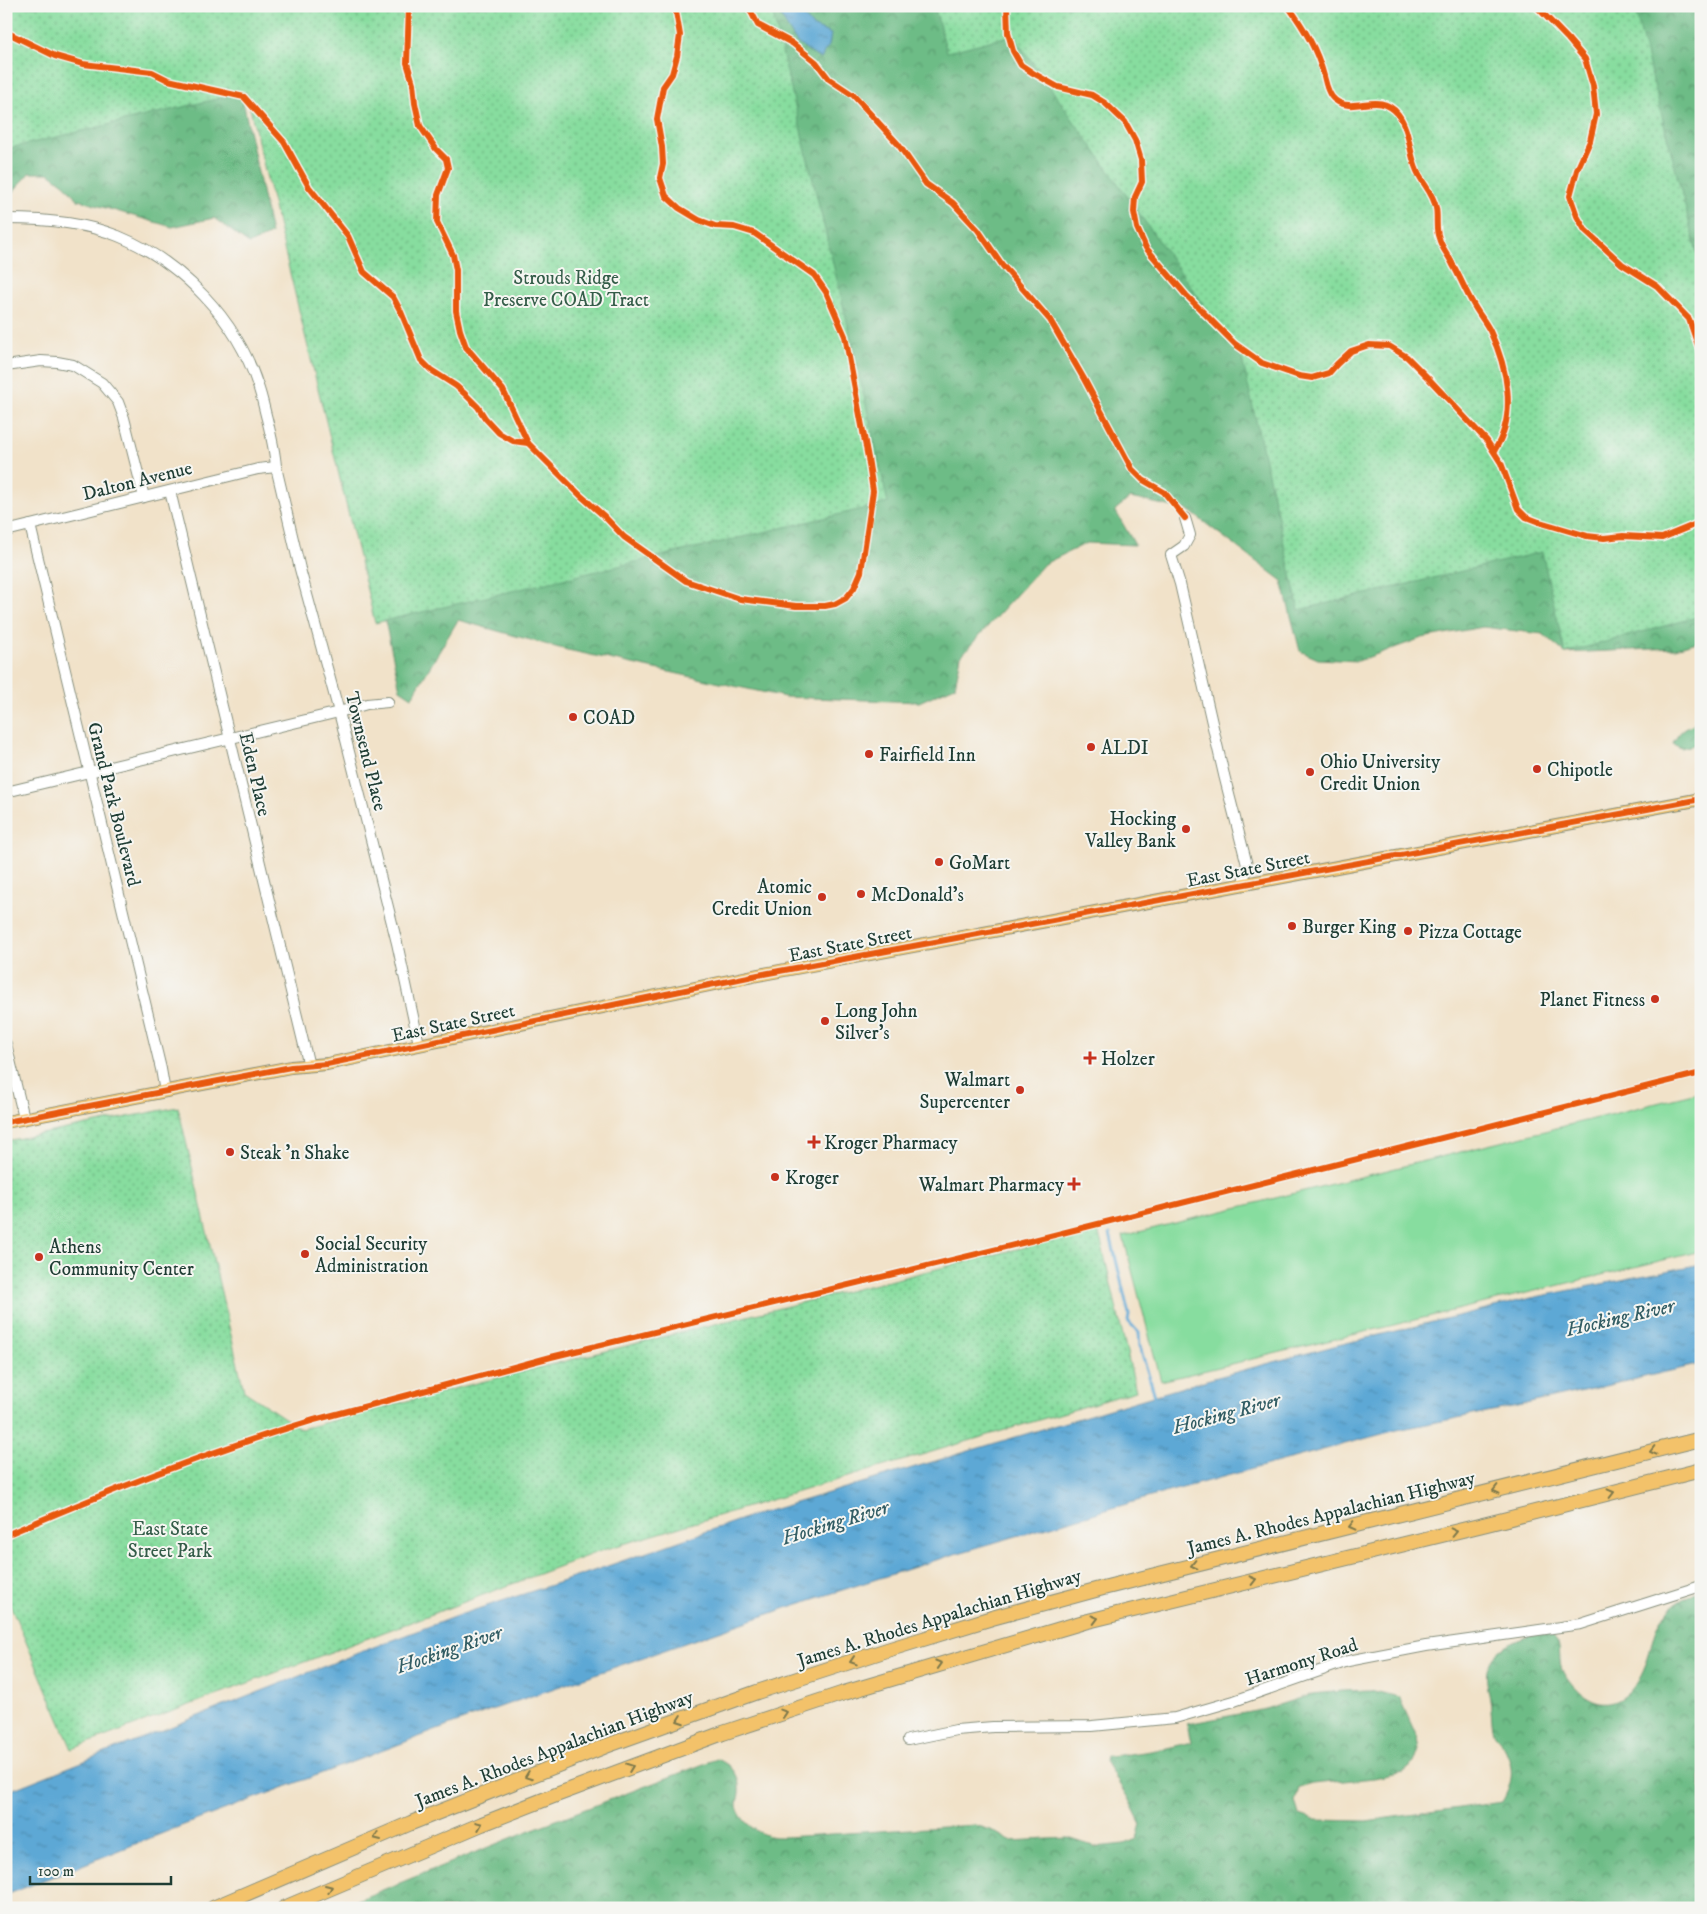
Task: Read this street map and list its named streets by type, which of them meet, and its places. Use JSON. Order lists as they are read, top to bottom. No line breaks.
{"streets":{"highway":["James A. Rhodes Appalachian Highway"],"main road":["East State Street"],"street":["Dalton Avenue","Townsend Place","Eden Place","Grand Park Boulevard","Harmony Road"]},"crossings":[["Dalton Avenue","Townsend Place"],["Dalton Avenue","Eden Place"],["Dalton Avenue","Grand Park Boulevard"],["Townsend Place","East State Street"],["Eden Place","East State Street"],["Grand Park Boulevard","East State Street"]],"water":["Hocking River"],"parks":["Strouds Ridge Preserve COAD Tract","East State Street Park"],"places":{"other":["COAD","ALDI","Fairfield Inn","Chipotle","Ohio University Credit Union","Hocking Valley Bank","GoMart","McDonald's","Atomic Credit Union","Burger King","Pizza Cottage","Planet Fitness","Long John Silver's","Walmart Supercenter","Steak 'n Shake","Kroger","Social Security Administration","Athens Community Center"],"health":["Holzer","Kroger Pharmacy","Walmart Pharmacy"]},"scale_bar":"100 m"}
